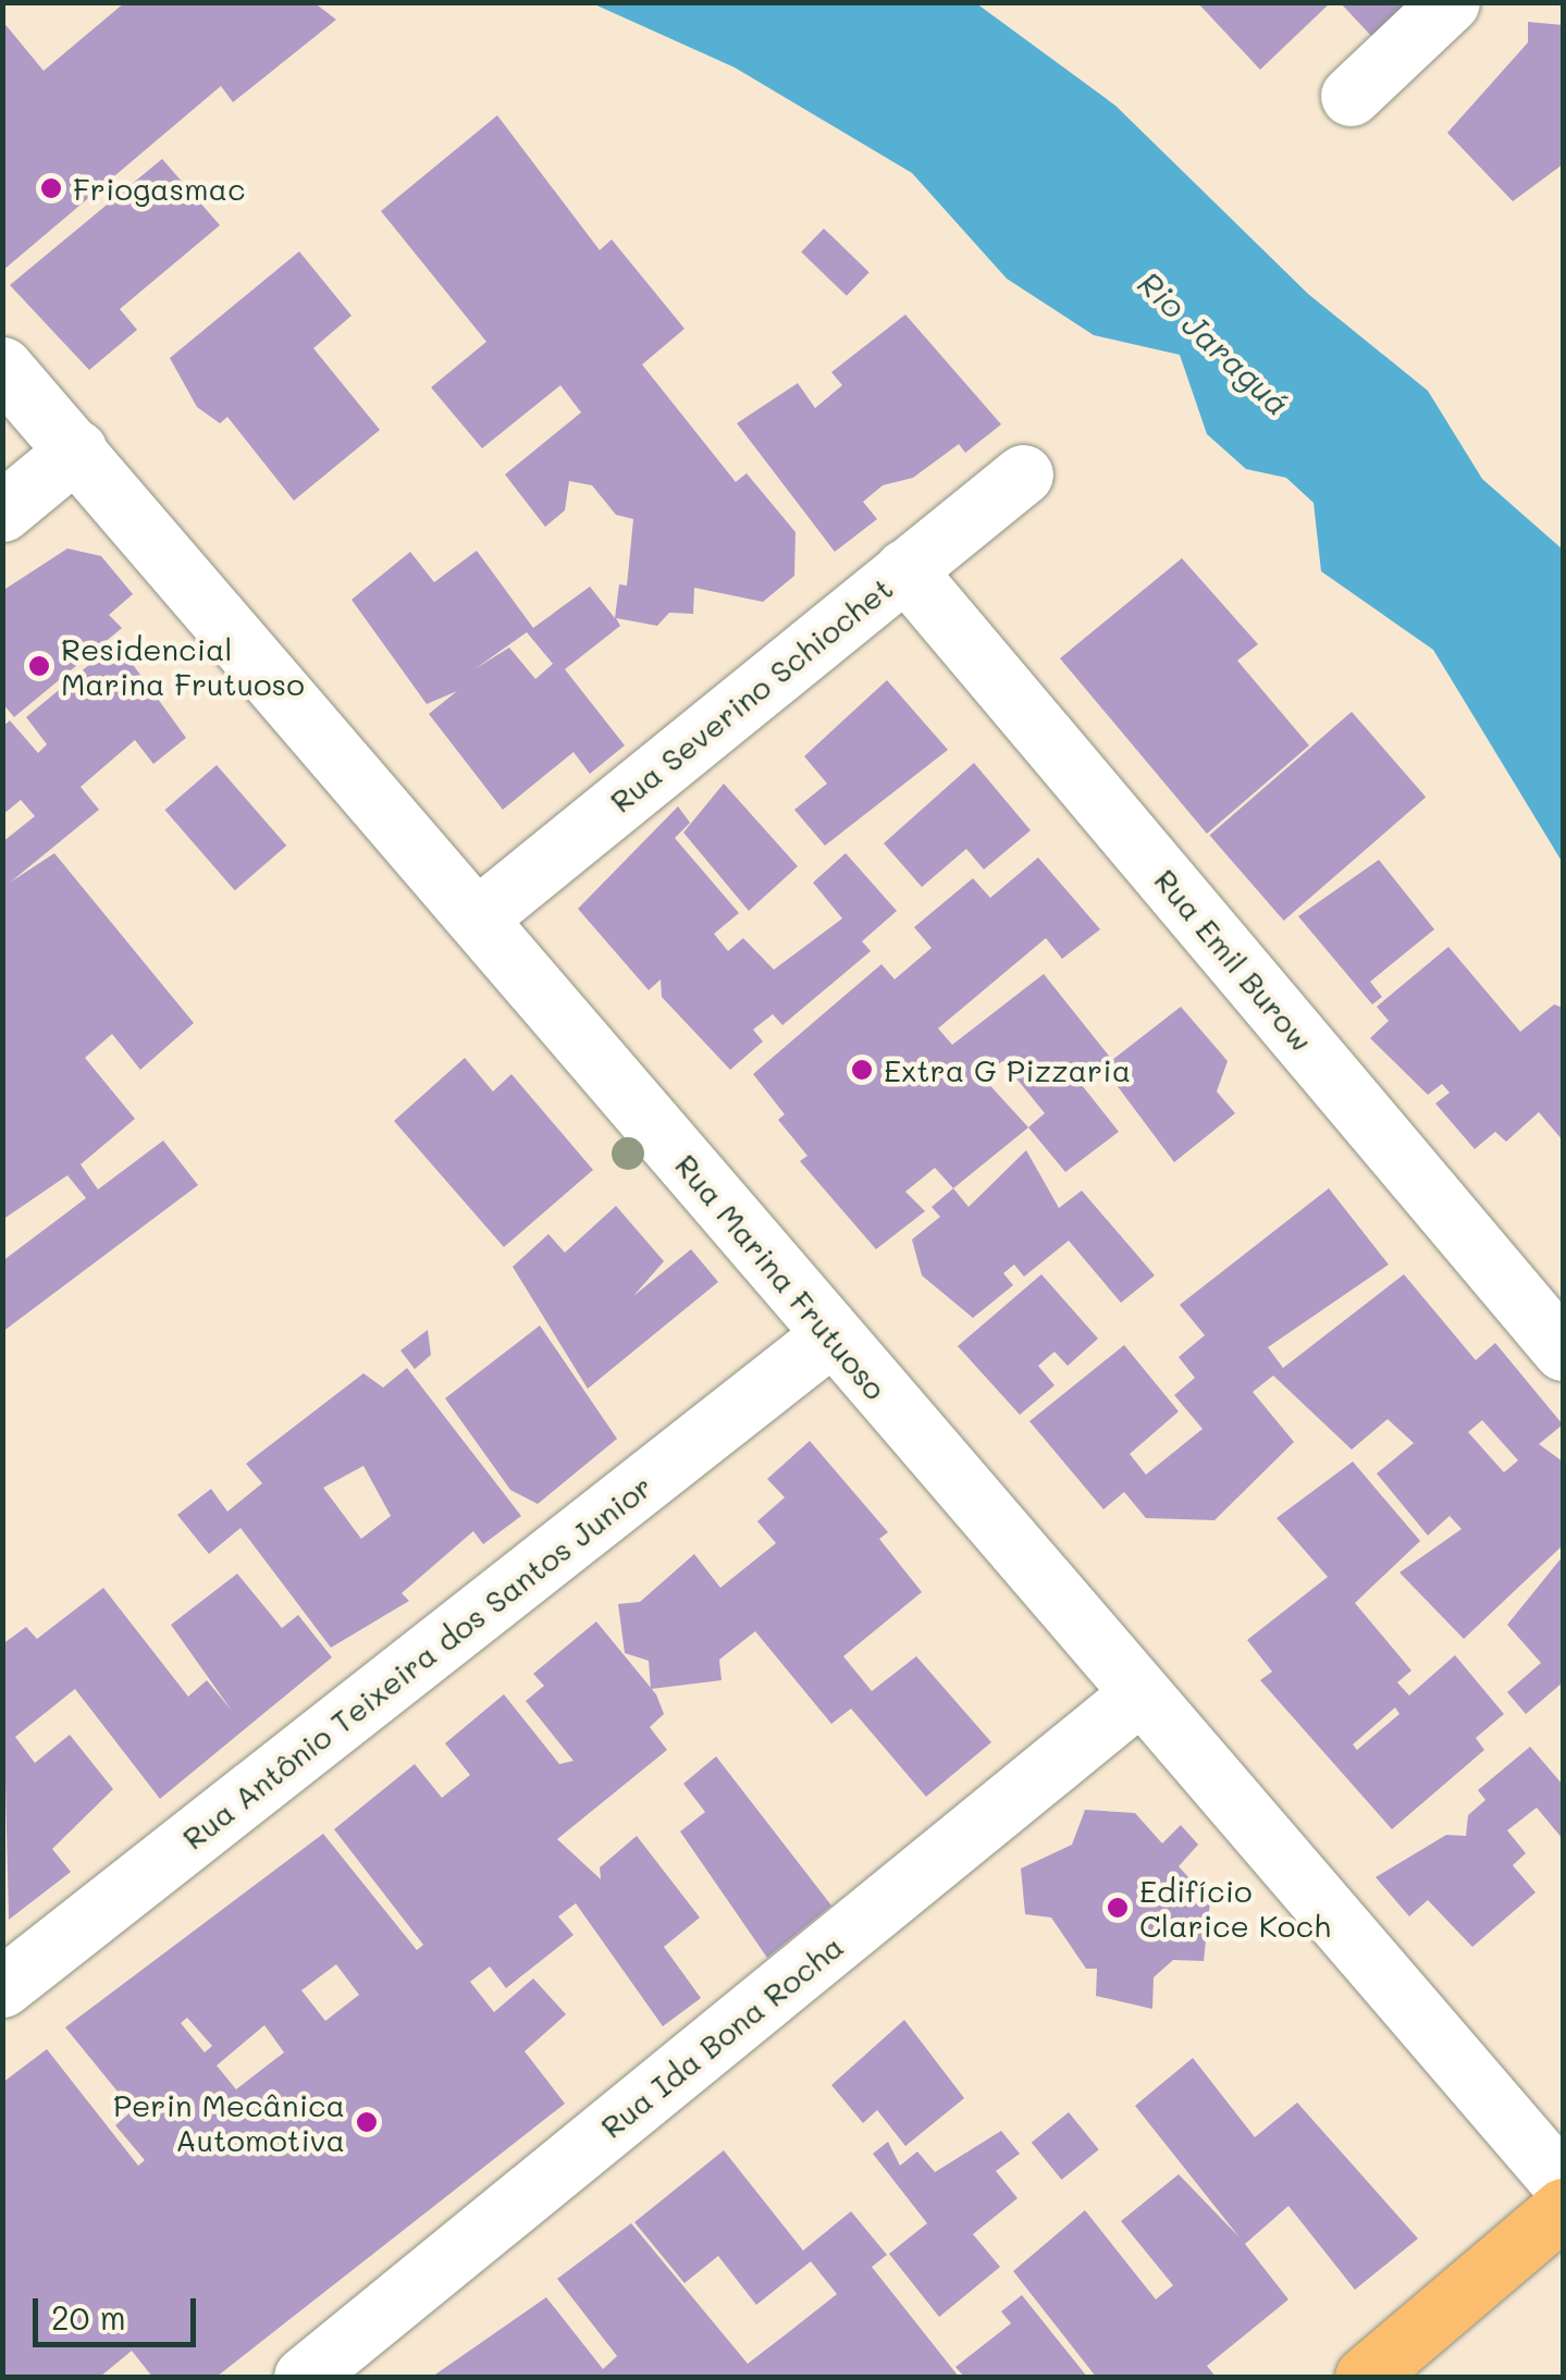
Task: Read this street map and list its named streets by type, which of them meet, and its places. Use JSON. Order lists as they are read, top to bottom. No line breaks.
{"streets":{"street":["Rua Severino Schiochet","Rua Emil Burow","Rua Marina Frutuoso","Rua Antônio Teixeira dos Santos Junior","Rua Ida Bona Rocha"]},"crossings":[["Rua Severino Schiochet","Rua Emil Burow"],["Rua Severino Schiochet","Rua Marina Frutuoso"],["Rua Marina Frutuoso","Rua Antônio Teixeira dos Santos Junior"],["Rua Marina Frutuoso","Rua Ida Bona Rocha"]],"water":["Rio Jaraguá"],"places":["Friogasmac","Residencial Marina Frutuoso","Extra G Pizzaria","Edifício Clarice Koch","Perin Mecânica Automotiva"],"scale_bar":"20 m"}
